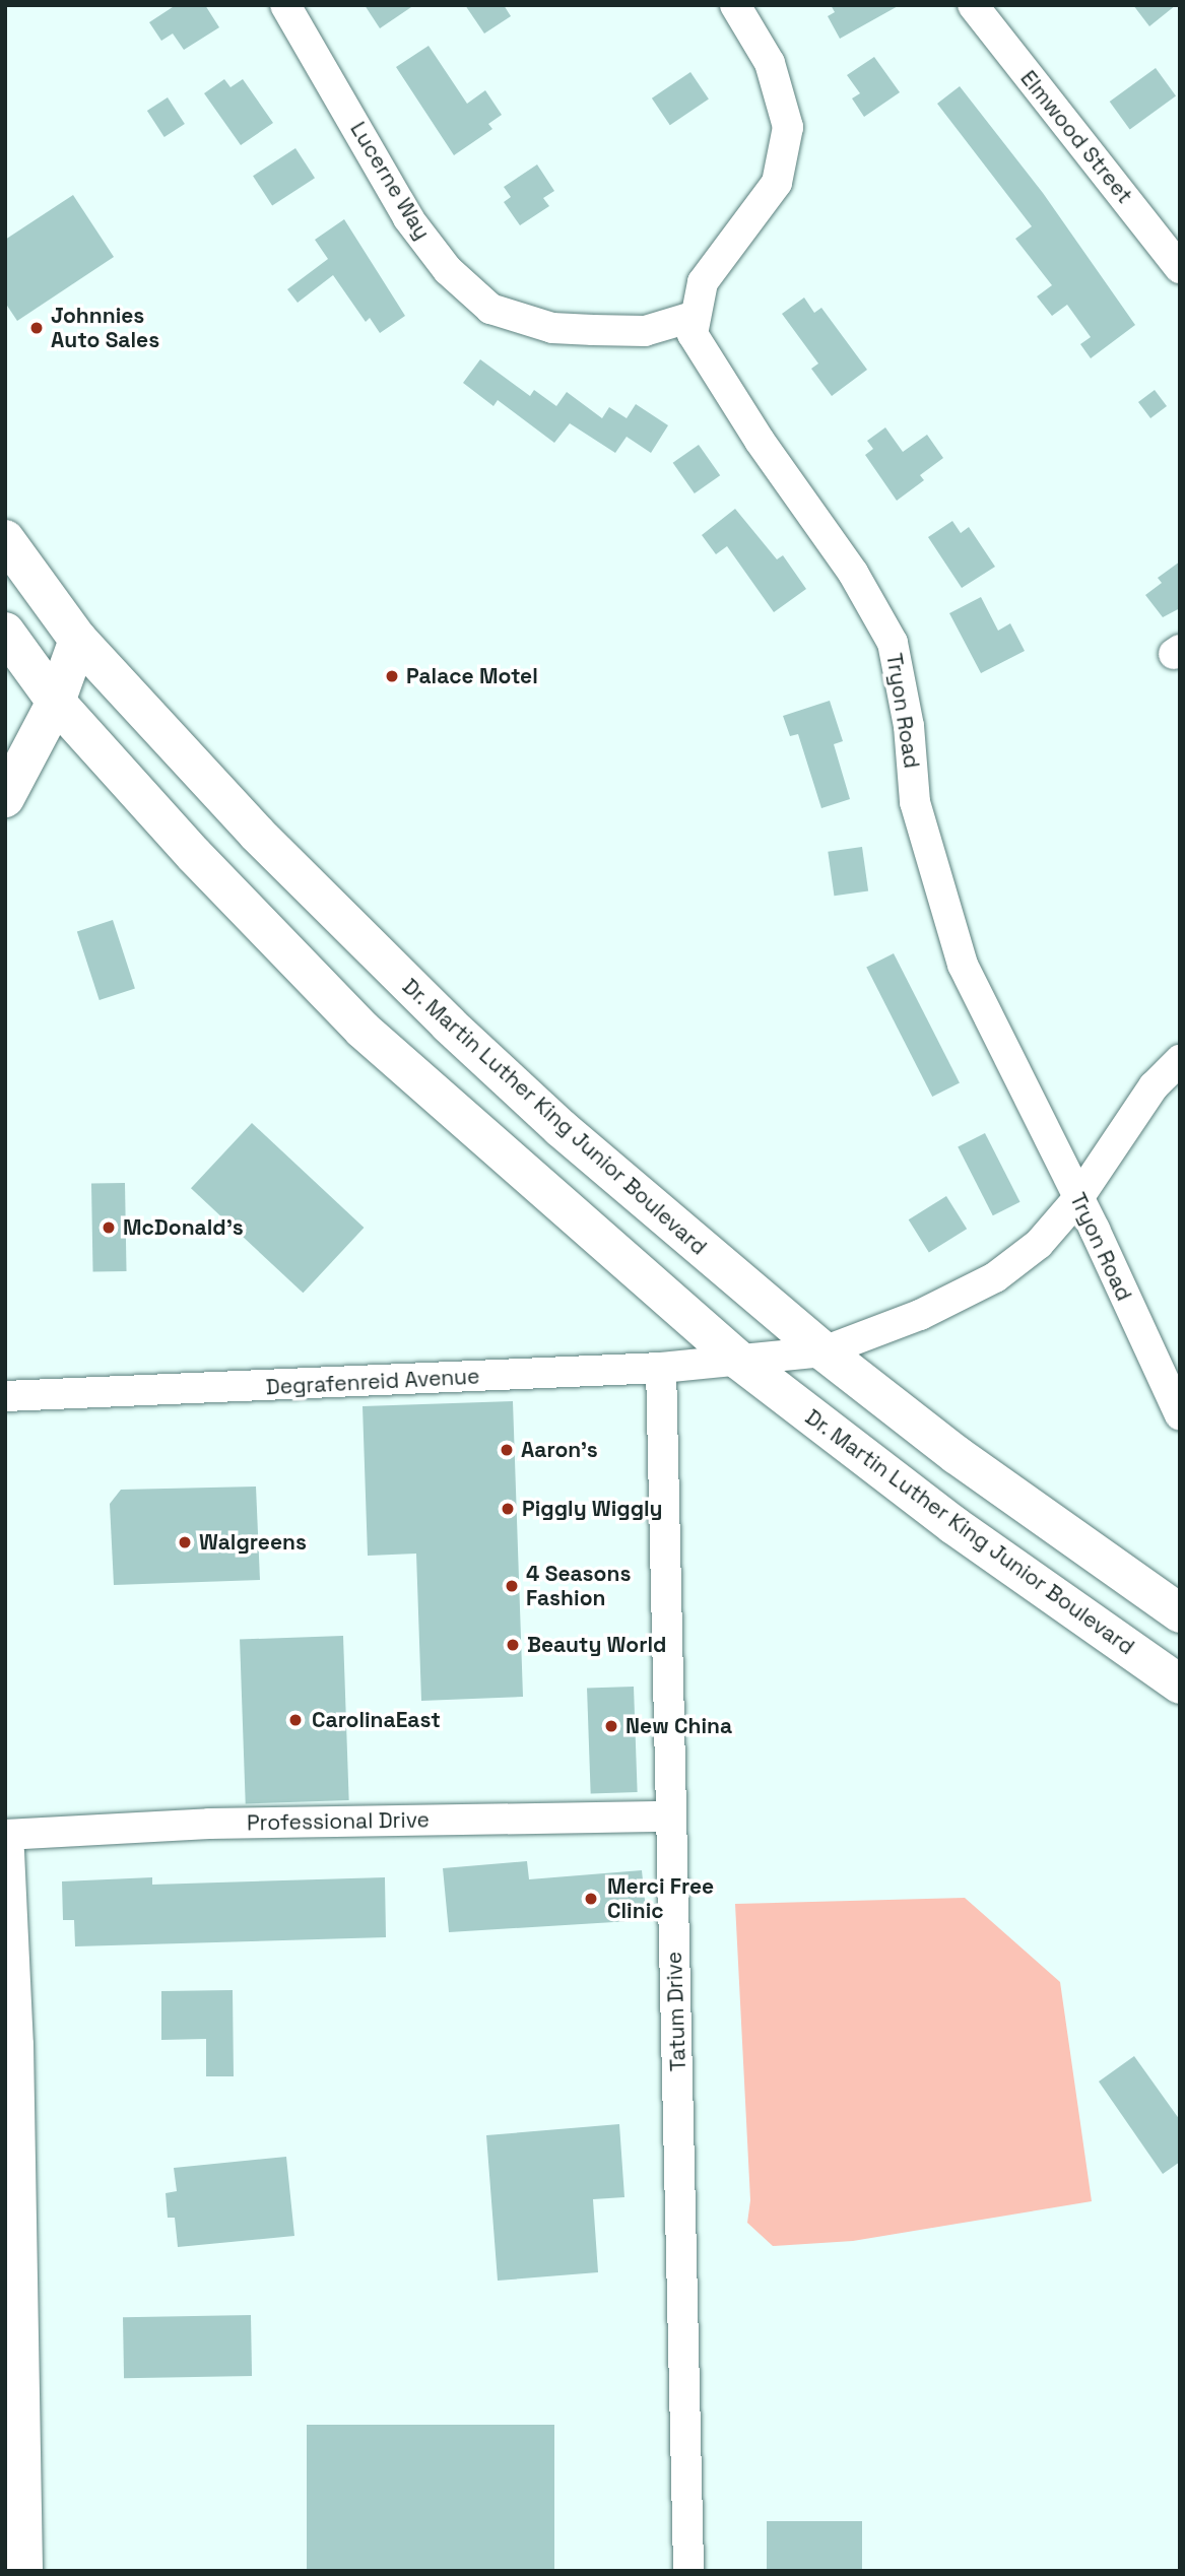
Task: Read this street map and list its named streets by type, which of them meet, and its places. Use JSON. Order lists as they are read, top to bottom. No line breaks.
{"streets":{"main road":["Dr. Martin Luther King Junior Boulevard"],"street":["Elmwood Street","Lucerne Way","Tryon Road","Degrafenreid Avenue","Professional Drive","Tatum Drive"]},"crossings":[["Lucerne Way","Tryon Road"],["Tryon Road","Degrafenreid Avenue"],["Dr. Martin Luther King Junior Boulevard","Degrafenreid Avenue"],["Degrafenreid Avenue","Tatum Drive"],["Professional Drive","Tatum Drive"]],"places":["Johnnies Auto Sales","Palace Motel","McDonald's","Aaron's","Piggly Wiggly","Walgreens","4 Seasons Fashion","Beauty World","CarolinaEast","New China","Merci Free Clinic"]}
